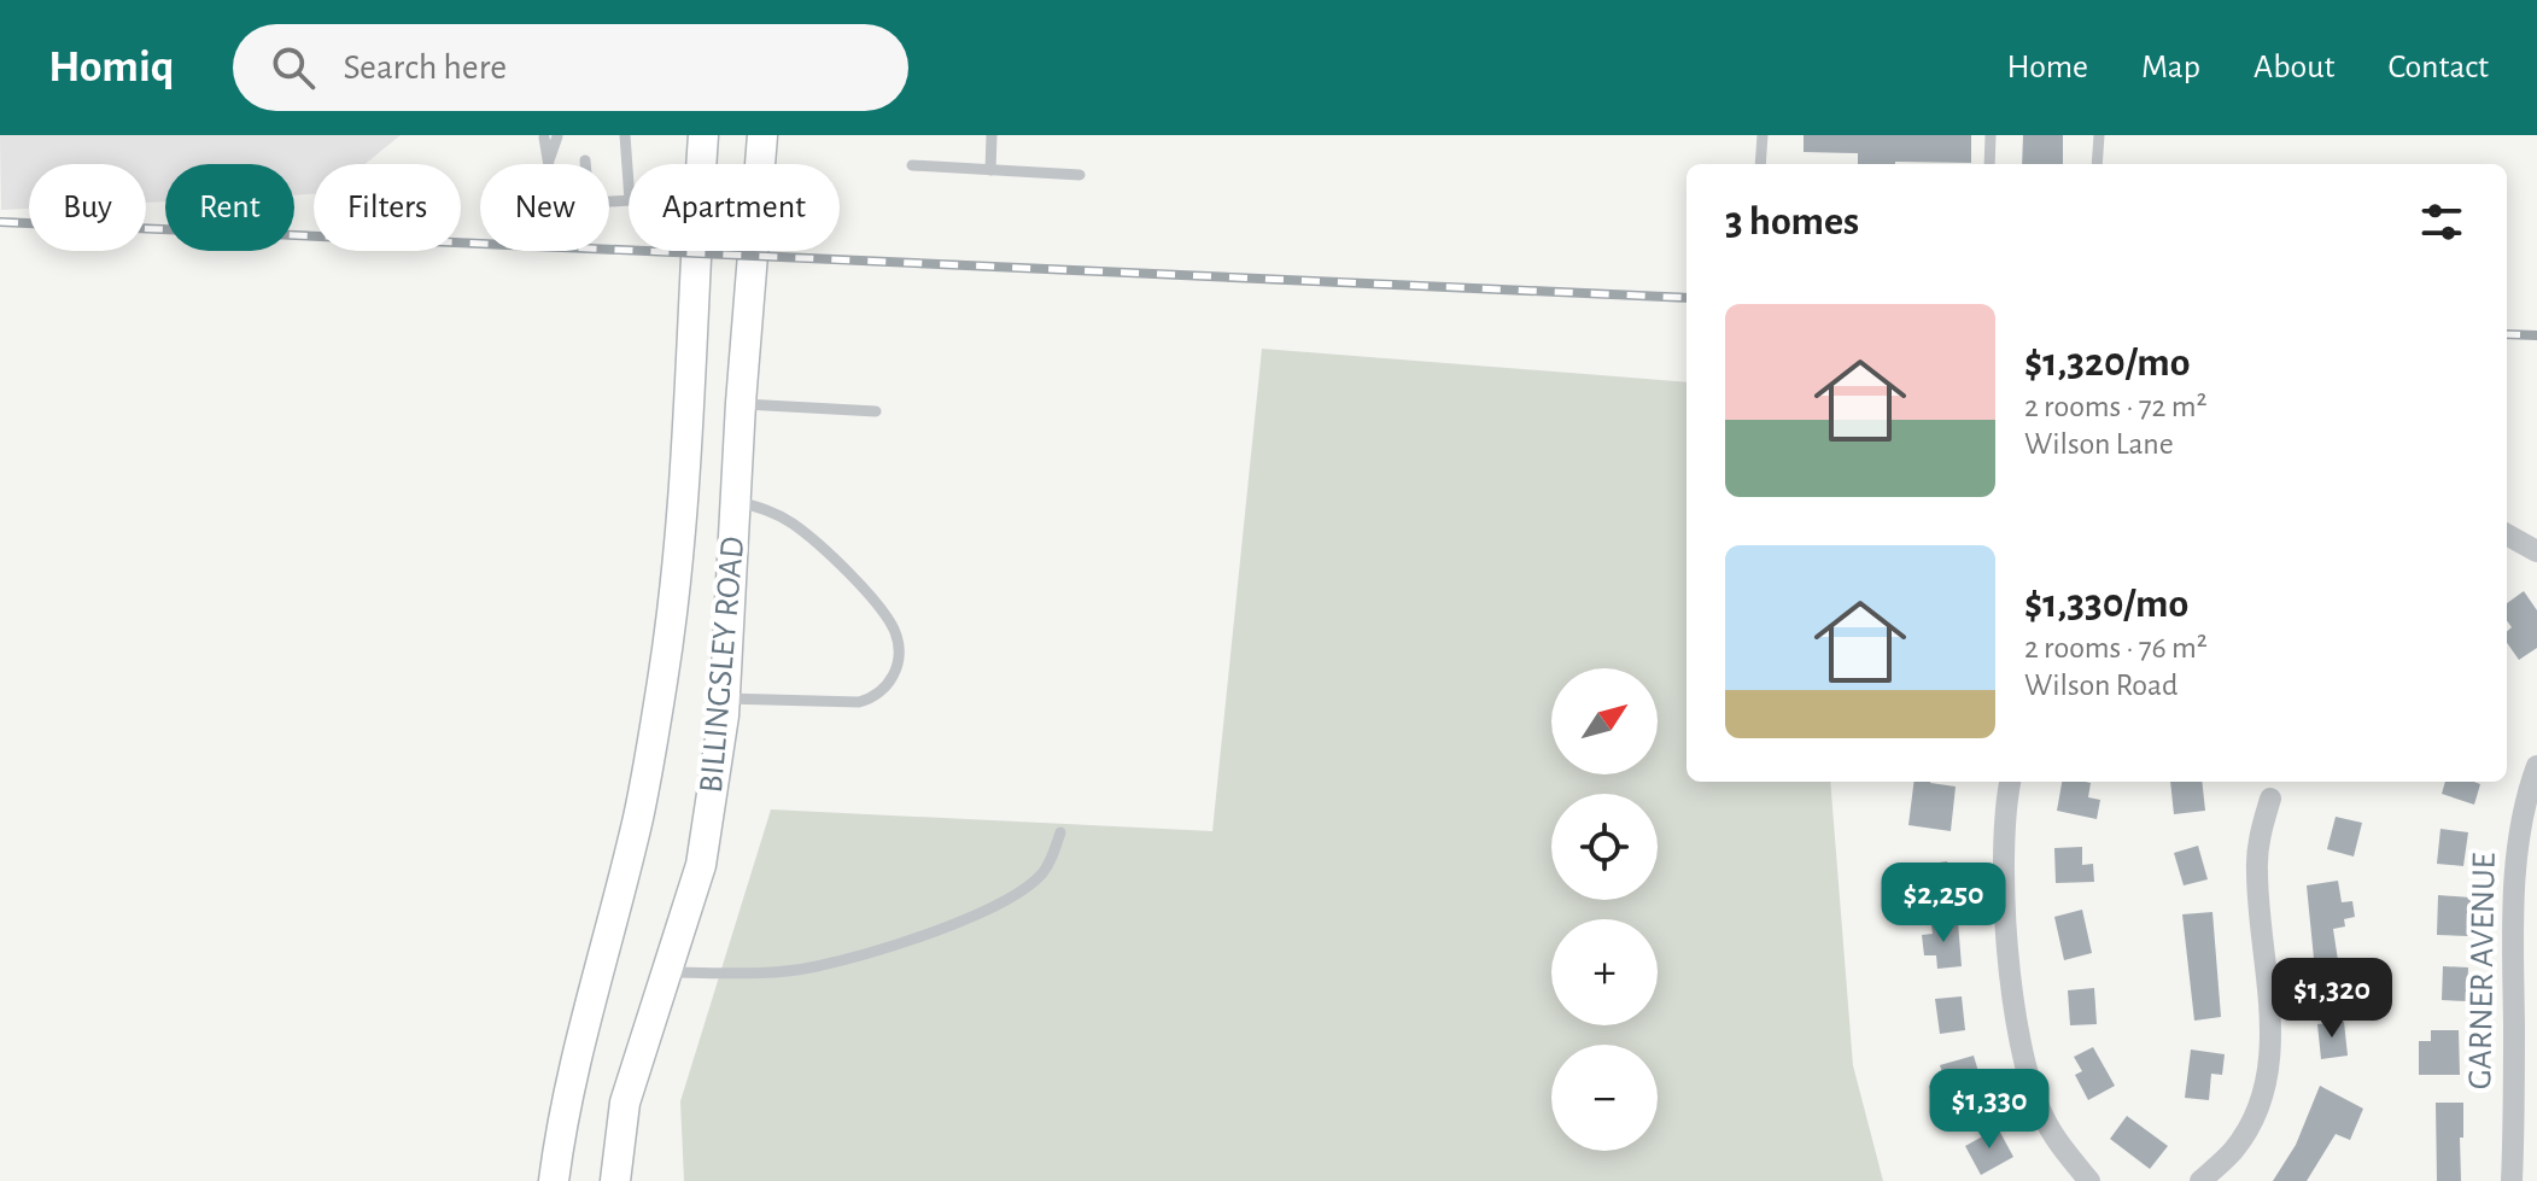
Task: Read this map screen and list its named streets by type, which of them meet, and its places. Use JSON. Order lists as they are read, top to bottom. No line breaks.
{"streets":{"main road":["BILLINGSLEY ROAD"],"street":["GARNER AVENUE"]},"north":"top right","page":{"header":"Homiq","search":"Search here","nav":["Home","Map","About","Contact"],"chip":["Buy","Rent","Filters","New","Apartment"],"heading":"3 homes","list":[{"name":"$1,320/mo","note":"2 rooms · 72 m² · Wilson Lane"},{"name":"$1,330/mo","note":"2 rooms · 76 m² · Wilson Road"}],"map_buttons":["+","−"],"price":["$2,250","$1,320","$1,330"]}}
